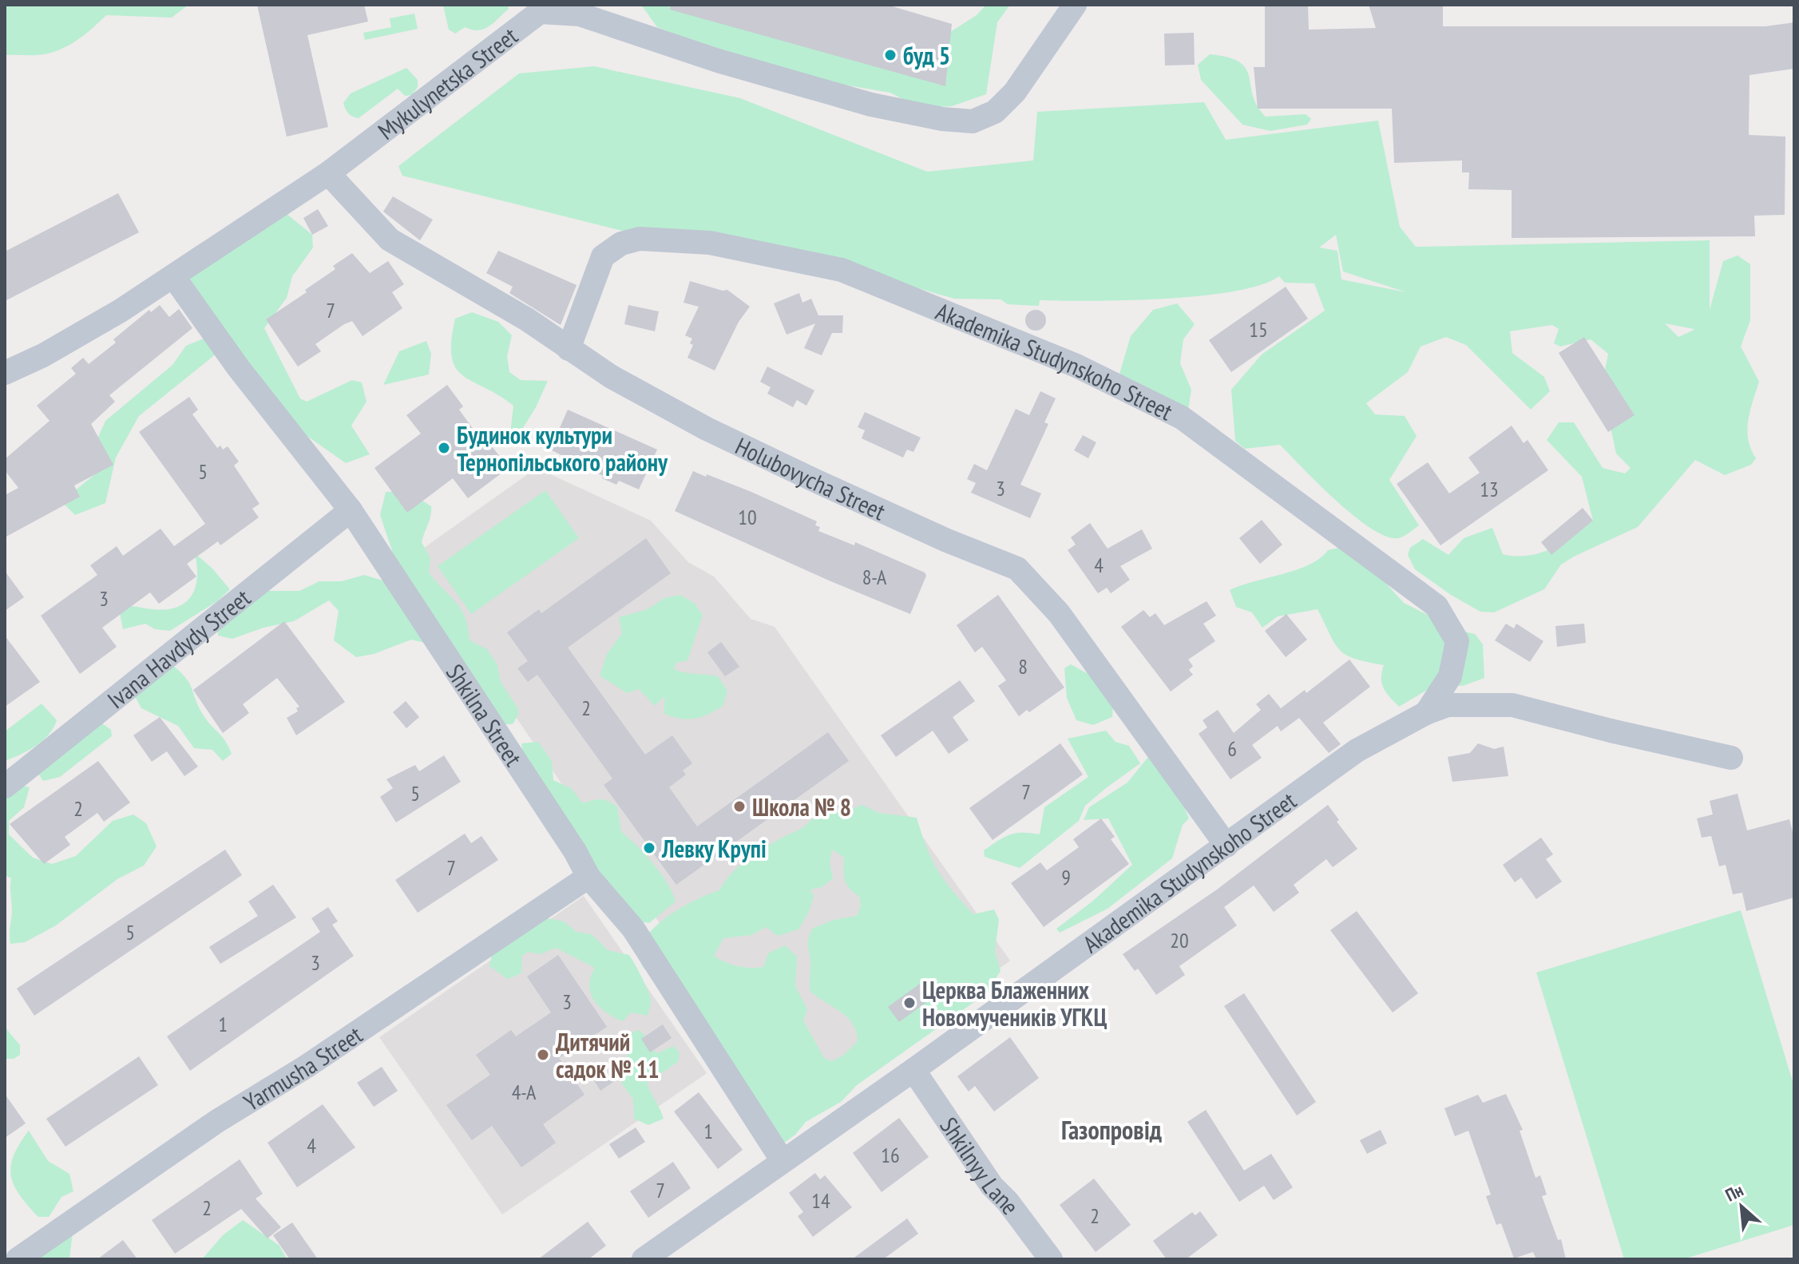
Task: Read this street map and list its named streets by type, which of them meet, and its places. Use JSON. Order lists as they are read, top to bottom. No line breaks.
{"streets":{"street":["Mykulynetska Street","Akademika Studynskoho Street","Holubovycha Street","Ivana Havdydy Street","Shkilna Street","Yarmusha Street","Shkilnyy Lane"]},"crossings":[["Mykulynetska Street","Holubovycha Street"],["Mykulynetska Street","Shkilna Street"],["Akademika Studynskoho Street","Holubovycha Street"],["Akademika Studynskoho Street","Shkilna Street"],["Akademika Studynskoho Street","Shkilnyy Lane"],["Ivana Havdydy Street","Shkilna Street"],["Shkilna Street","Yarmusha Street"]],"districts":["Газопровід"],"places":["буд 5","Будинок культури Тернопільського району","Школа № 8","Левку Крупі","Церква Блаженних Новомучеників УГКЦ","Дитячий садок № 11"],"house_numbers":["7","15","5","3","13","10","4","8-А","3","8","2","6","7","5","2","7","9","5","20","3","3","1","4-А","1","4","16","7","14","2","2"],"north":"top left"}
